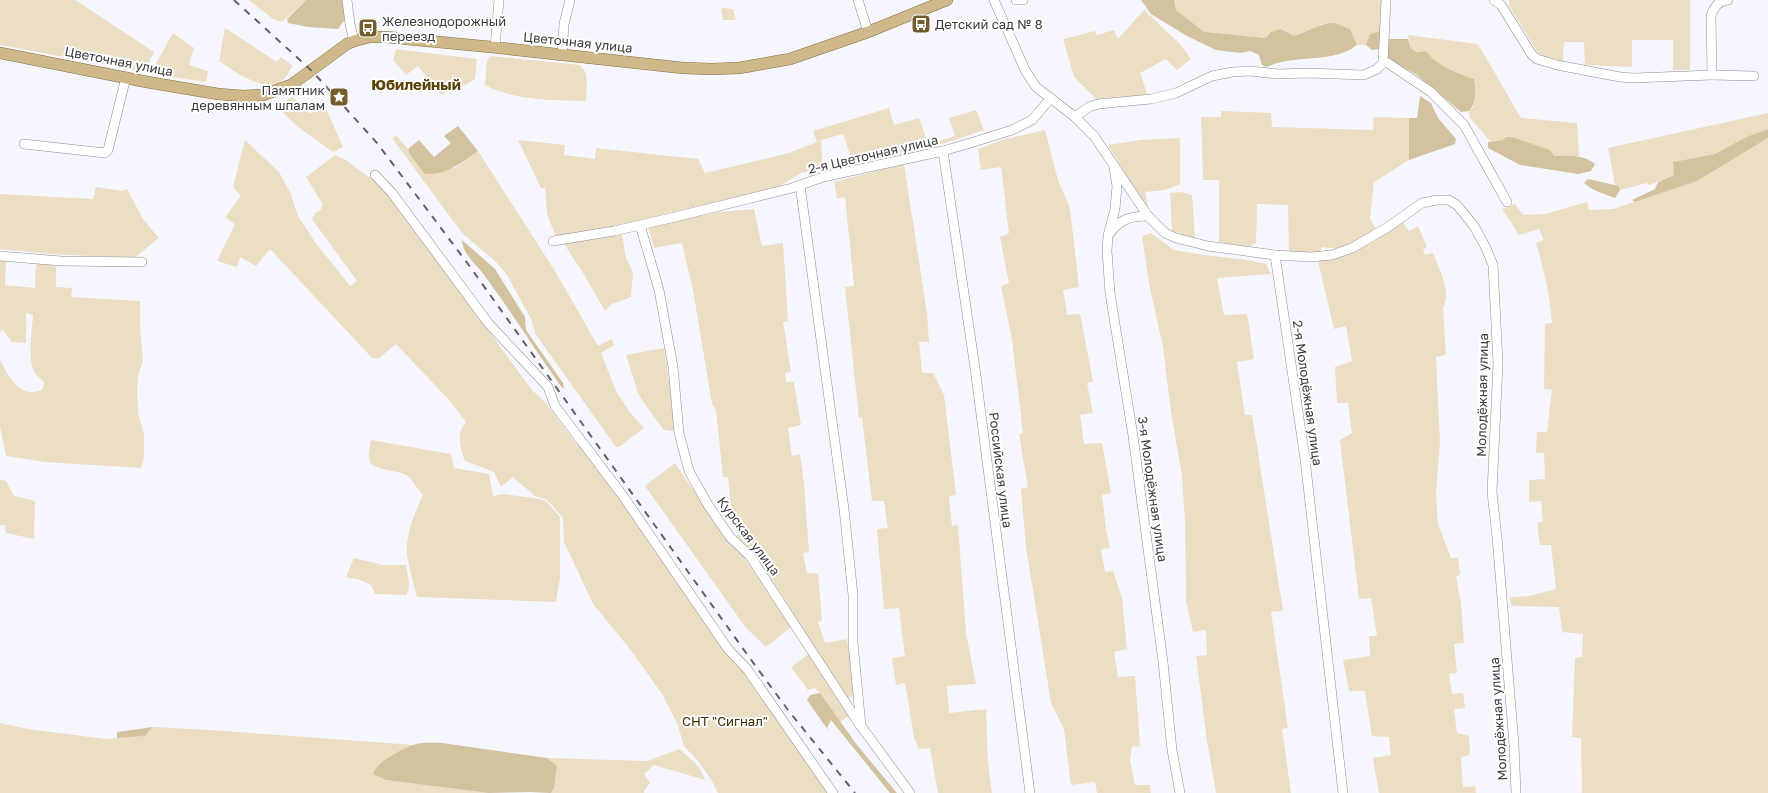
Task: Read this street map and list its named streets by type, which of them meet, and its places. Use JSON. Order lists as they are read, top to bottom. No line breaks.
{"streets":{"main road":["Цветочная улица"],"street":["2-я Цветочная улица","2-я Молодёжная улица","Молодёжная улица","Российская улица","3-я Молодёжная улица","Курская улица"]},"crossings":[["2-я Цветочная улица","Российская улица"],["2-я Цветочная улица","Курская улица"],["2-я Молодёжная улица","Молодёжная улица"]],"districts":["Юбилейный"],"parks":["СНТ \"Сигнал\""],"places":{"bus stop":["Детский сад № 8","Железнодорожный переезд"],"place":["Памятник деревянным шпалам"]}}
